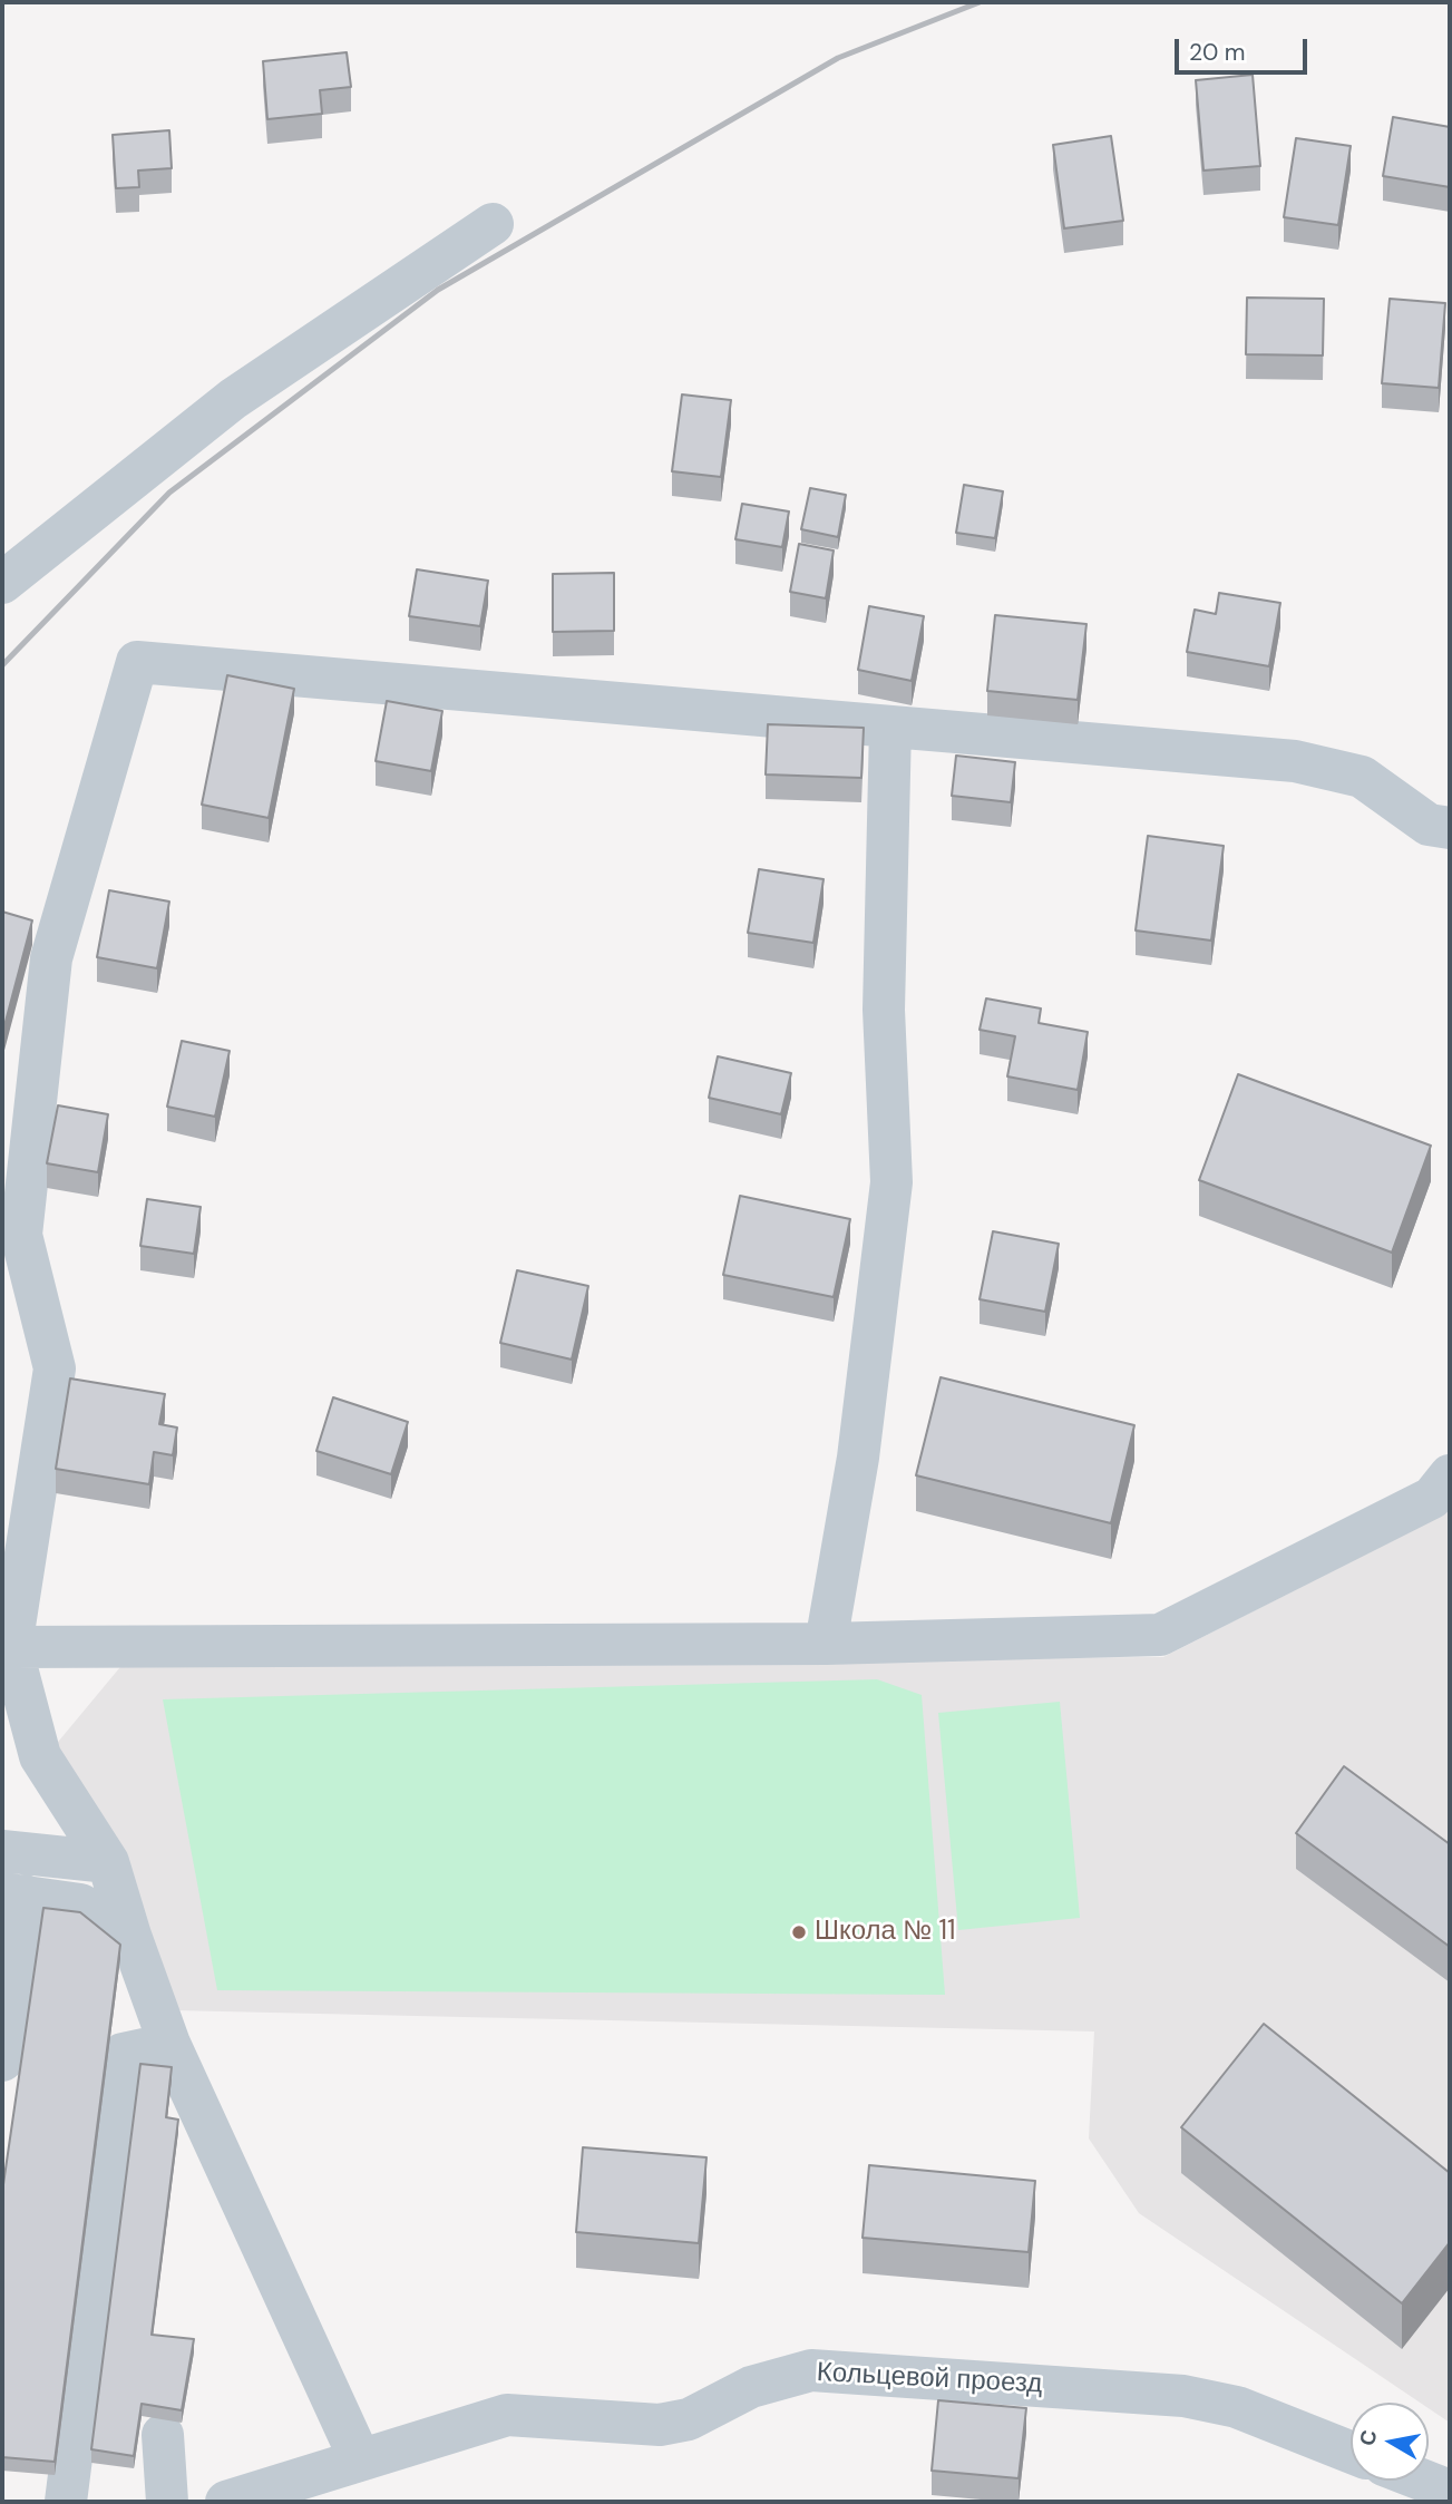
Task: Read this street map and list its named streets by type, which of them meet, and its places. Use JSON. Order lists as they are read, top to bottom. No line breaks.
{"streets":{"street":["Кольцевой проезд"]},"places":["Школа № 11"],"scale_bar":"20 m","north":"left"}
